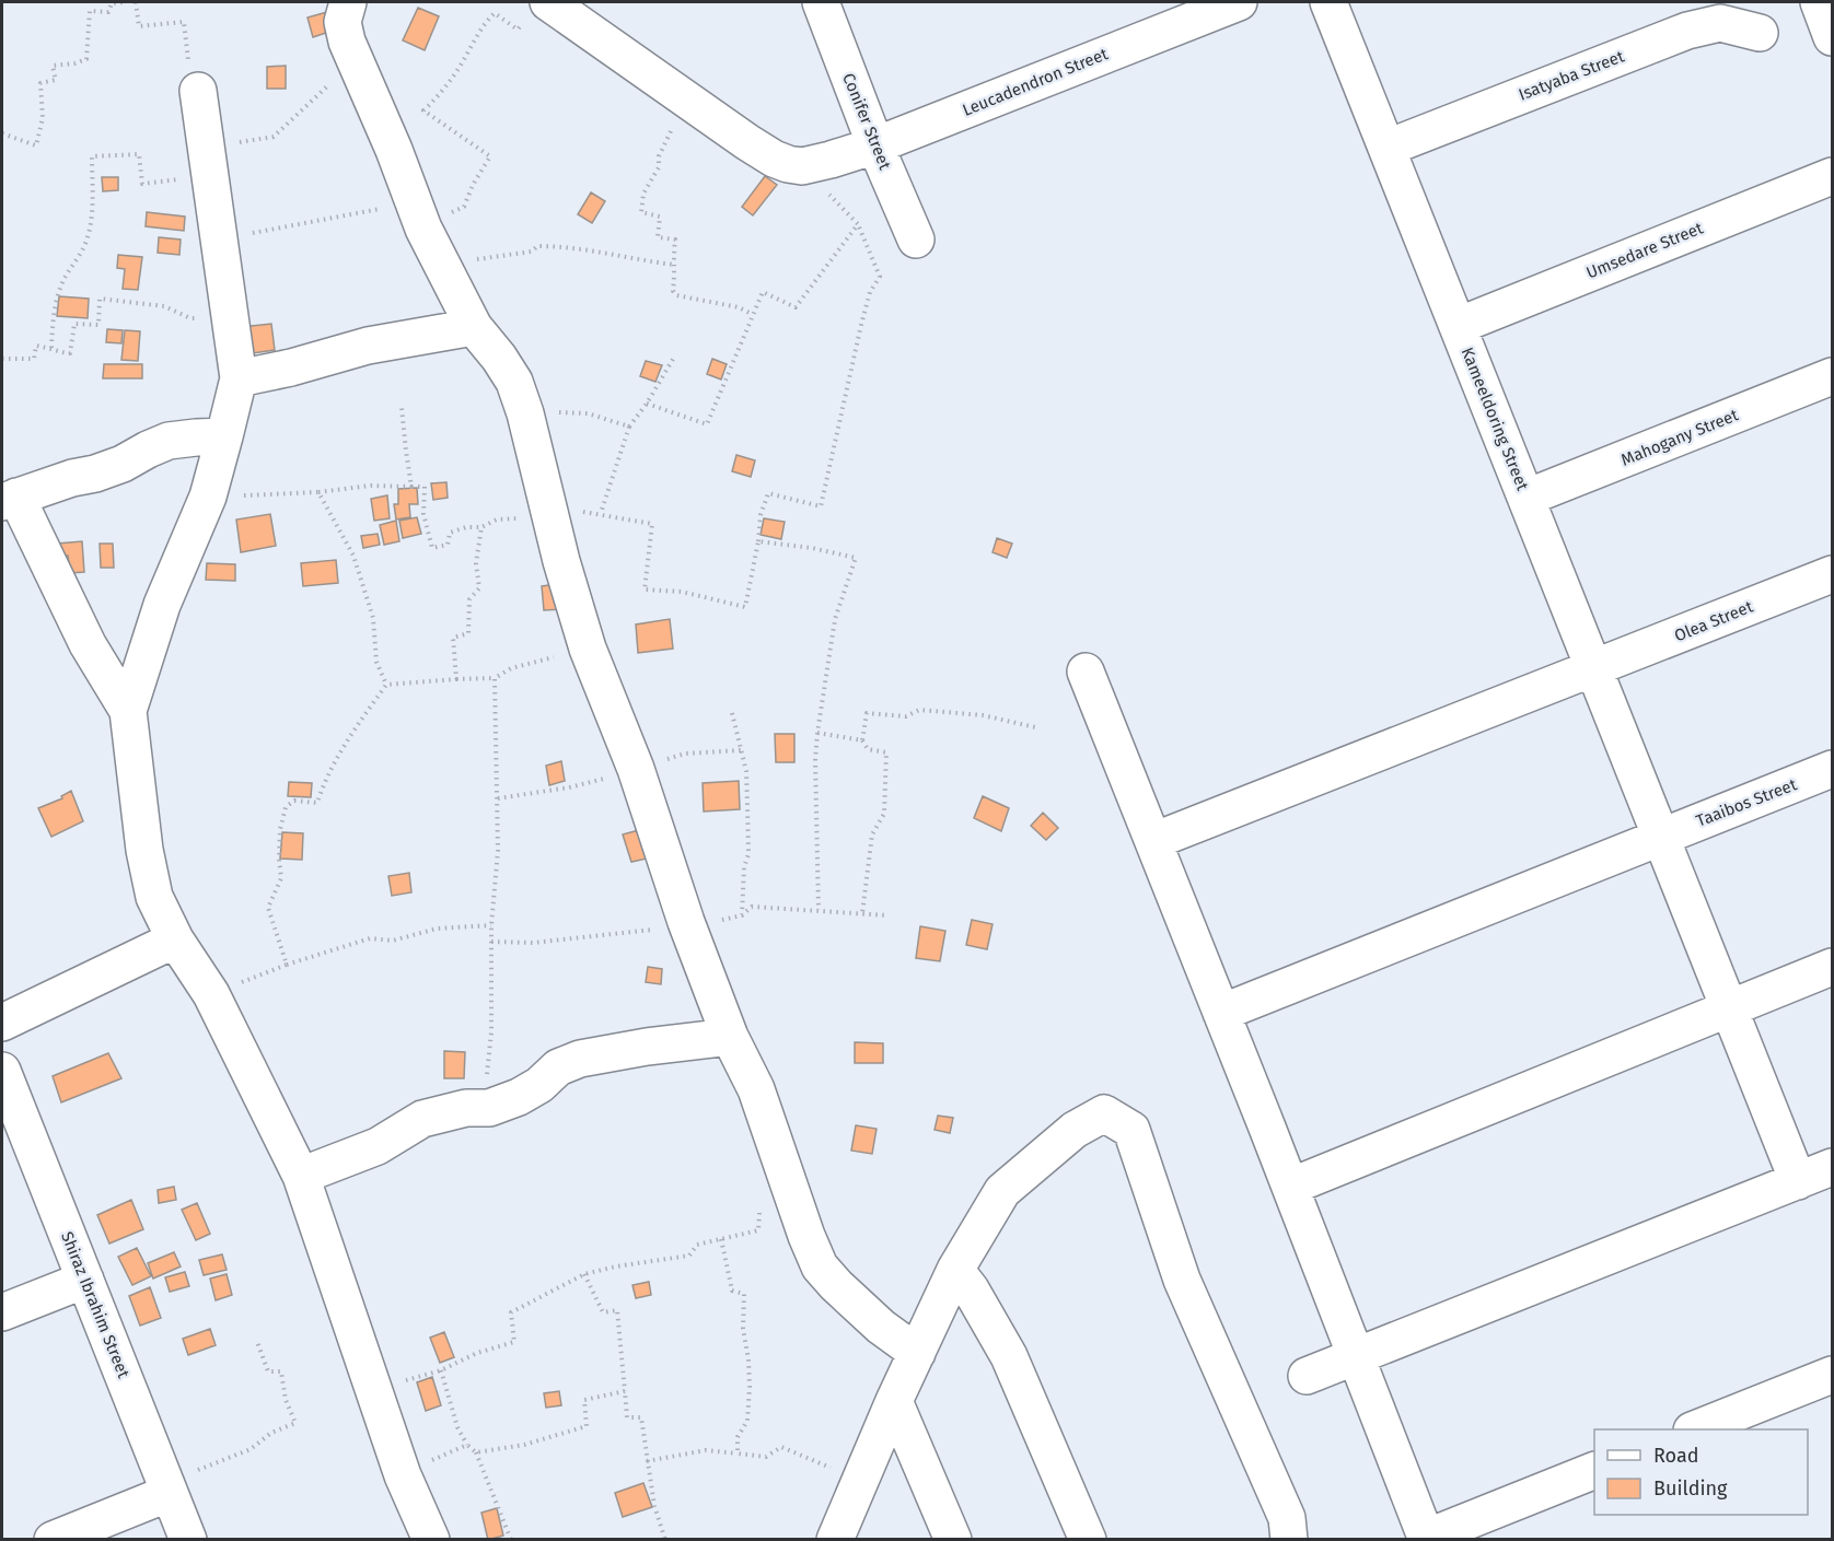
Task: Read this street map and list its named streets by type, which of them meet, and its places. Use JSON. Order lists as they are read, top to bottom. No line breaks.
{"streets":{"street":["Isatyaba Street","Leucadendron Street","Conifer Street","Umsedare Street","Kameeldoring Street","Mahogany Street","Olea Street","Taaibos Street","Shiraz Ibrahim Street"]},"crossings":[["Isatyaba Street","Kameeldoring Street"],["Leucadendron Street","Conifer Street"],["Umsedare Street","Kameeldoring Street"],["Kameeldoring Street","Mahogany Street"],["Kameeldoring Street","Olea Street"],["Kameeldoring Street","Taaibos Street"]],"legend":["Road","Building"]}
